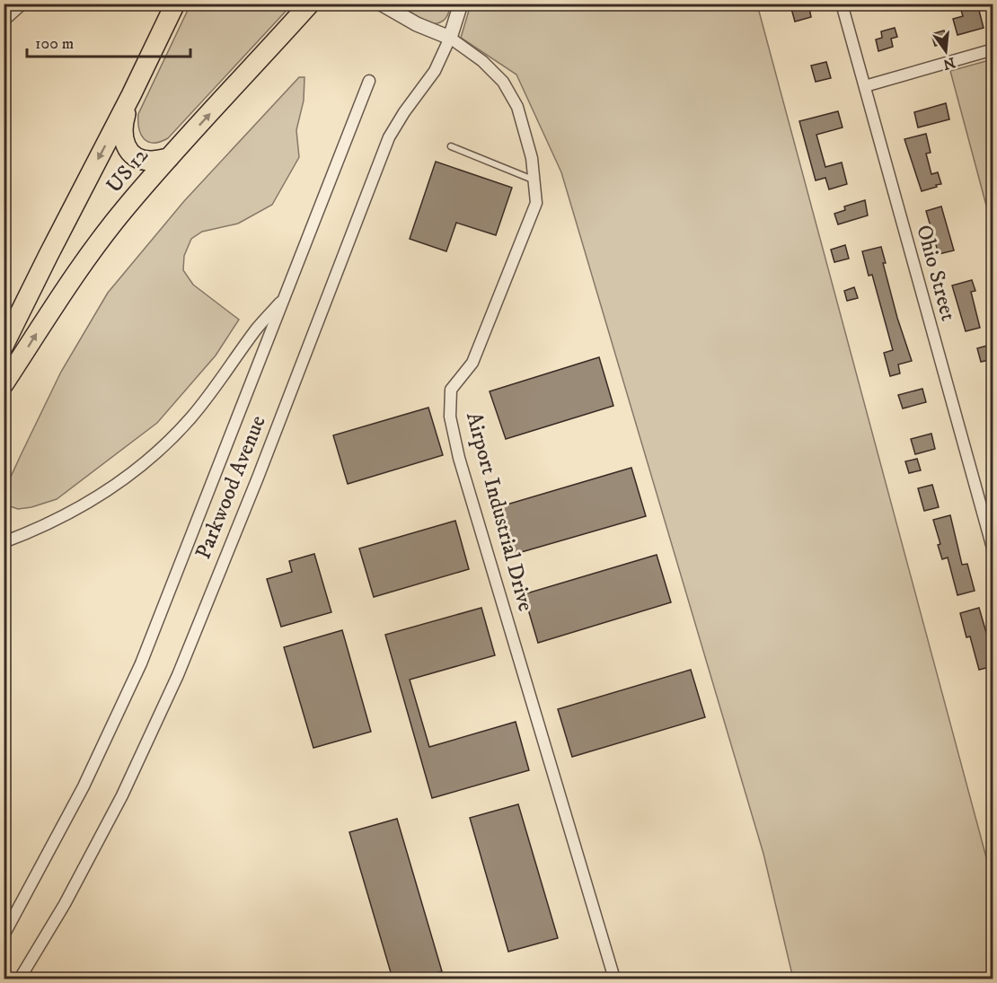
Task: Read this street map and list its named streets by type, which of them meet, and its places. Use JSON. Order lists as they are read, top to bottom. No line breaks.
{"streets":{"highway":["US 12"],"street":["Ohio Street","Parkwood Avenue","Airport Industrial Drive"]},"crossings":[["Parkwood Avenue","Airport Industrial Drive"]],"scale_bar":"100 m","north":"bottom"}
